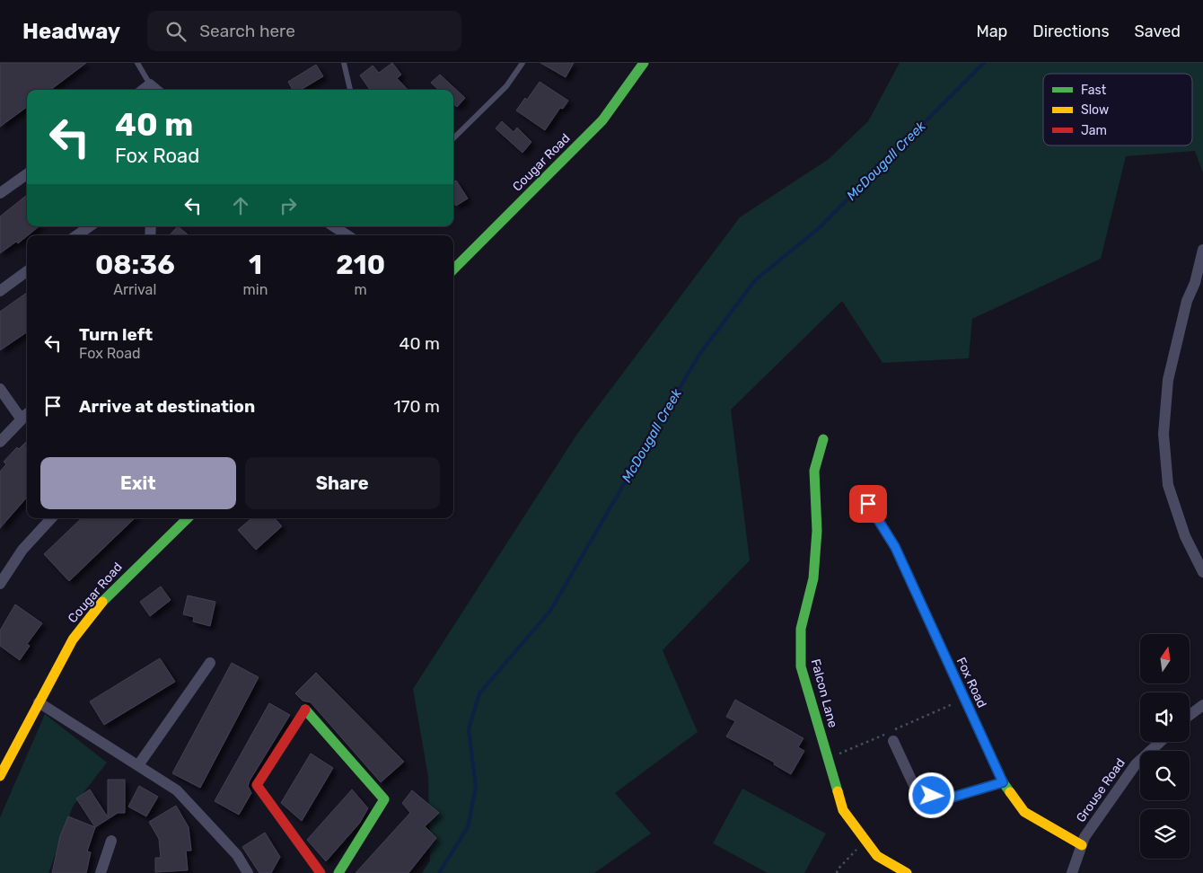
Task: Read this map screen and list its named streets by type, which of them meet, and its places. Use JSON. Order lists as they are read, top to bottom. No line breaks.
{"streets":{"street":["Cougar Road","Fox Road","Falcon Lane","Grouse Road"]},"crossings":[["Fox Road","Grouse Road"]],"water":["McDougall Creek"],"legend":["Fast","Slow","Jam"],"north":"top","page":{"header":"Headway","search":"Search here","nav":["Map","Directions","Saved"],"turn":["40 m","Fox Road"],"eta":["08:36","Arrival","1","min","210","m"],"list":[{"name":"Turn left","note":"Fox Road","value":"40 m"},{"name":"Arrive at destination","value":"170 m"}],"buttons":["Exit","Share"]}}
